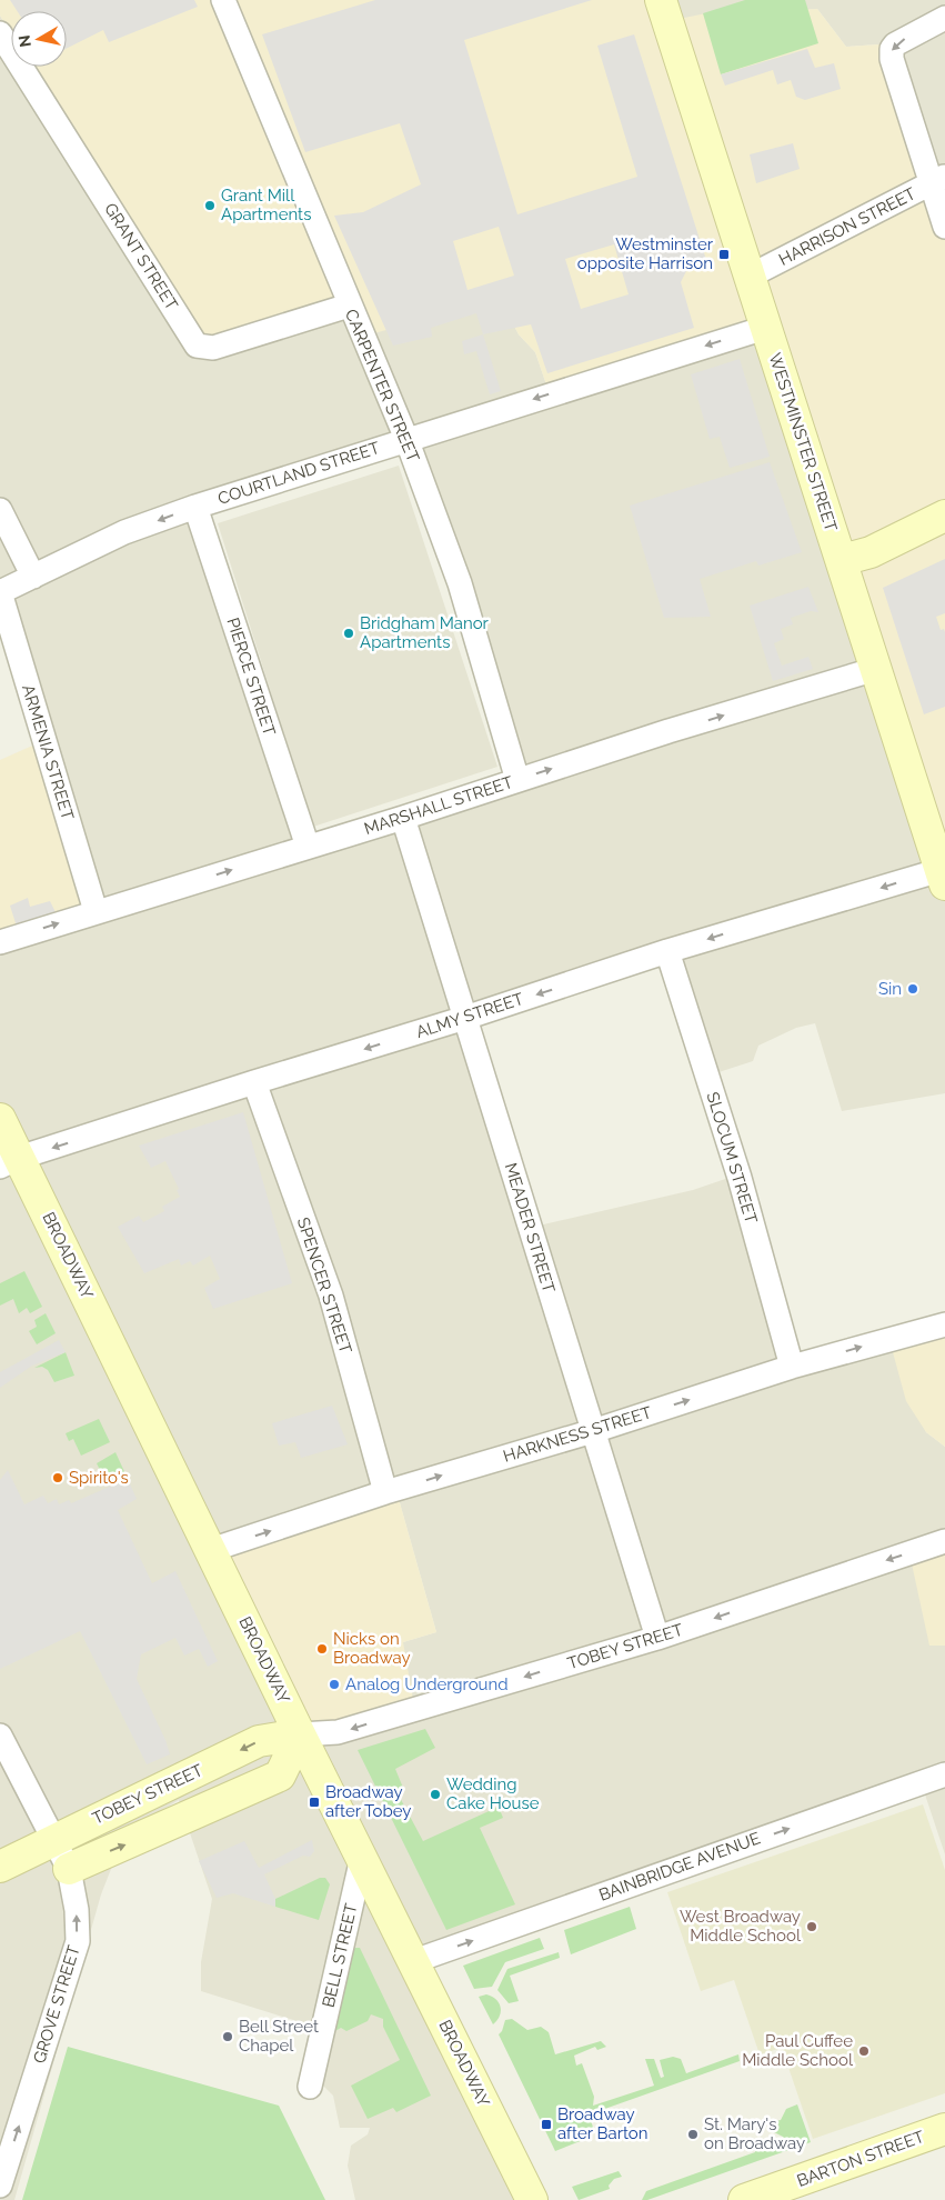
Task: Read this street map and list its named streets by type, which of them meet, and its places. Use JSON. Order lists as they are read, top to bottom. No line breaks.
{"streets":{"main road":["WESTMINSTER STREET","BROADWAY","TOBEY STREET","BARTON STREET"],"street":["HARRISON STREET","GRANT STREET","CARPENTER STREET","COURTLAND STREET","PIERCE STREET","ARMENIA STREET","MARSHALL STREET","ALMY STREET","SLOCUM STREET","MEADER STREET","SPENCER STREET","HARKNESS STREET","BAINBRIDGE AVENUE","BELL STREET","GROVE STREET"]},"crossings":[["HARRISON STREET","WESTMINSTER STREET"],["GRANT STREET","CARPENTER STREET"],["CARPENTER STREET","COURTLAND STREET"],["CARPENTER STREET","MARSHALL STREET"],["WESTMINSTER STREET","COURTLAND STREET"],["WESTMINSTER STREET","MARSHALL STREET"],["WESTMINSTER STREET","ALMY STREET"],["COURTLAND STREET","PIERCE STREET"],["COURTLAND STREET","ARMENIA STREET"],["PIERCE STREET","MARSHALL STREET"],["ARMENIA STREET","MARSHALL STREET"],["MARSHALL STREET","MEADER STREET"],["ALMY STREET","SLOCUM STREET"],["ALMY STREET","MEADER STREET"],["ALMY STREET","BROADWAY"],["ALMY STREET","SPENCER STREET"],["SLOCUM STREET","HARKNESS STREET"],["MEADER STREET","HARKNESS STREET"],["MEADER STREET","TOBEY STREET"],["BROADWAY","HARKNESS STREET"],["BROADWAY","TOBEY STREET"],["BROADWAY","BAINBRIDGE AVENUE"],["BROADWAY","BELL STREET"],["SPENCER STREET","HARKNESS STREET"],["TOBEY STREET","GROVE STREET"]],"one_way":["COURTLAND STREET","MARSHALL STREET","ALMY STREET","HARKNESS STREET","BAINBRIDGE AVENUE","GROVE STREET"],"places":{"other":["Grant Mill Apartments","Bridgham Manor Apartments","Sin","Spirito's","Nicks on Broadway","Analog Underground","Wedding Cake House","West Broadway Middle School","Bell Street Chapel","Paul Cuffee Middle School","St. Mary's on Broadway"],"transit":["Westminster opposite Harrison","Broadway after Tobey","Broadway after Barton"]},"north":"left"}
